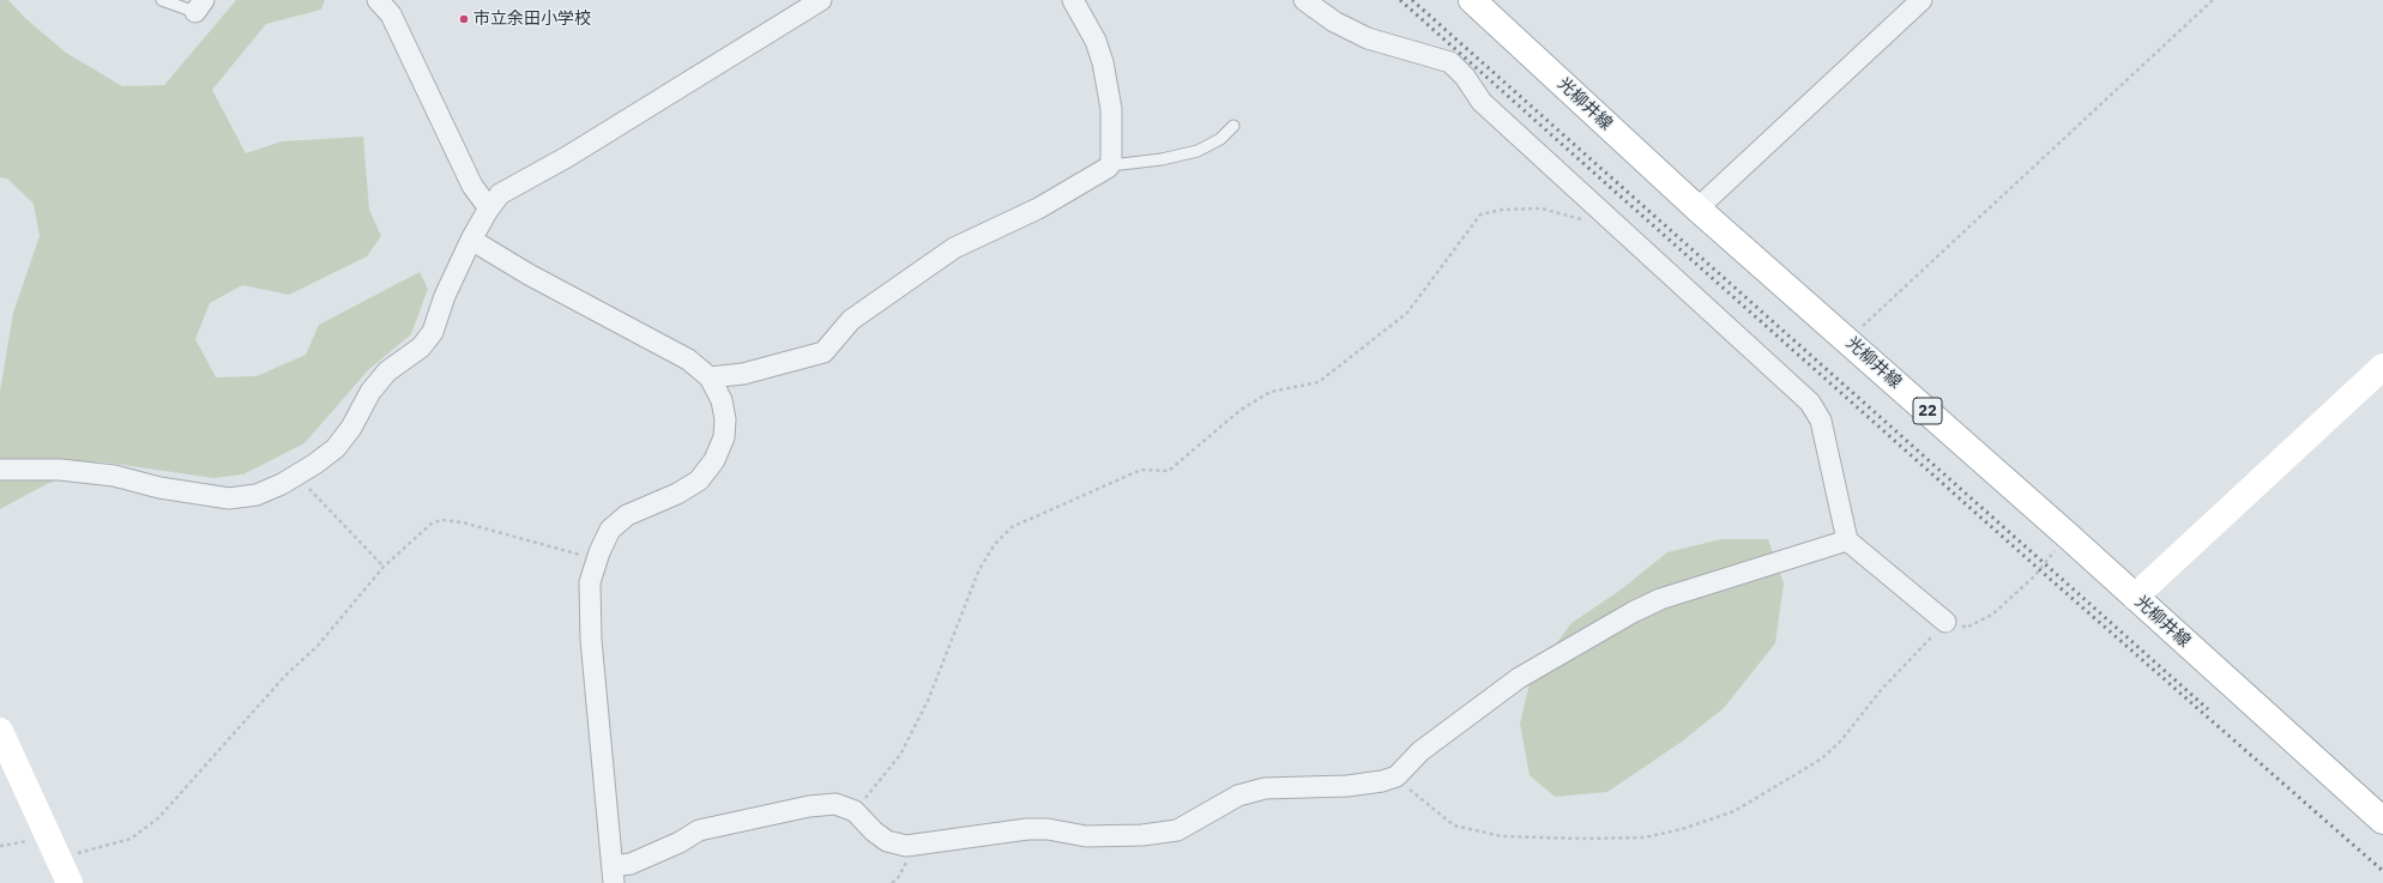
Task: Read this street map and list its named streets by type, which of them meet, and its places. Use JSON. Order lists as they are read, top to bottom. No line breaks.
{"streets":{"main road":["光柳井線","22"]},"places":["市立余田小学校"]}
